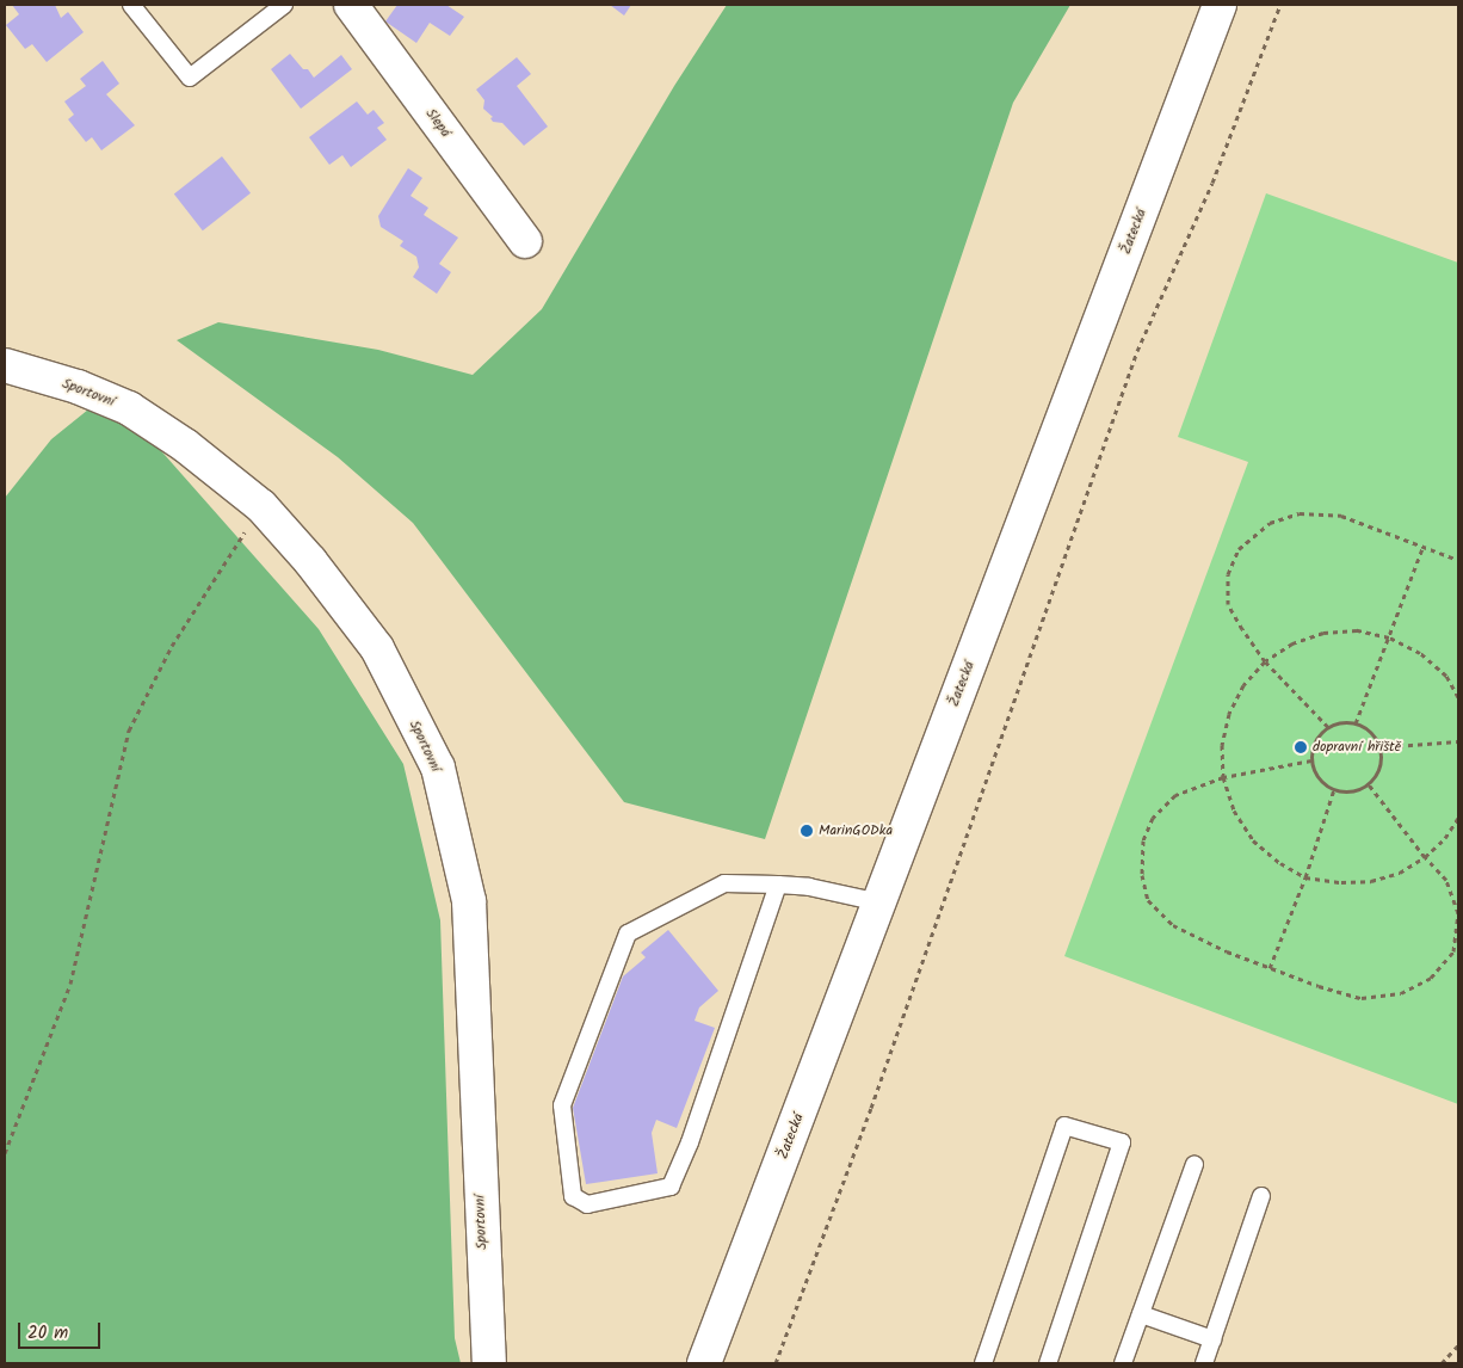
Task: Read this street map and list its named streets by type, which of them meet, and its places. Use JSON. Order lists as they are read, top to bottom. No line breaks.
{"streets":{"street":["Slepá","Žatecká","Sportovní"]},"places":["dopravní hřiště","MarinGODka"],"scale_bar":"20 m"}
